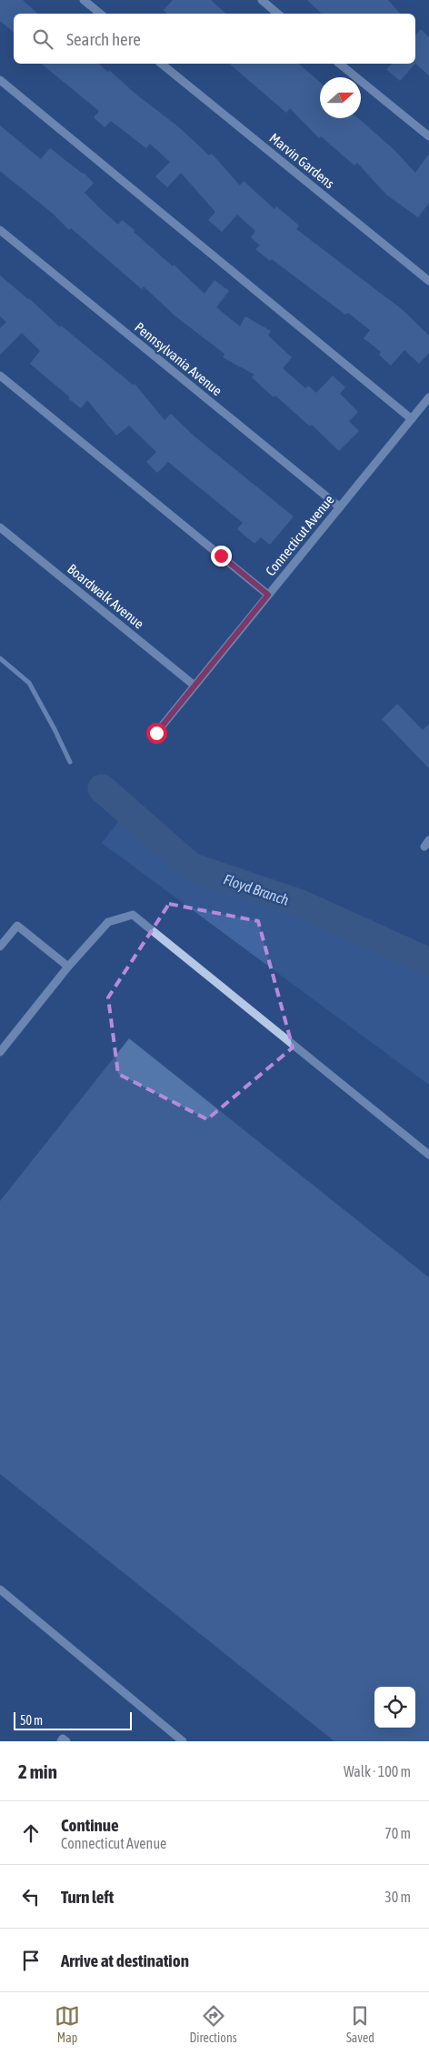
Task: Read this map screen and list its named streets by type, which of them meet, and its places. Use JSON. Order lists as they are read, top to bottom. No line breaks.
{"streets":{"street":["Marvin Gardens","Pennsylvania Avenue","Connecticut Avenue","Boardwalk Avenue"]},"crossings":[["Pennsylvania Avenue","Connecticut Avenue"],["Connecticut Avenue","Boardwalk Avenue"]],"water":["Floyd Branch"],"scale_bar":"50 m","north":"right","page":{"search":"Search here","scale":"50 m","heading":["2 min","Walk · 100 m"],"list":[["Continue","Connecticut Avenue","70 m"],["Turn left","30 m"],"Arrive at destination"],"nav":["Map","Directions","Saved"]}}
